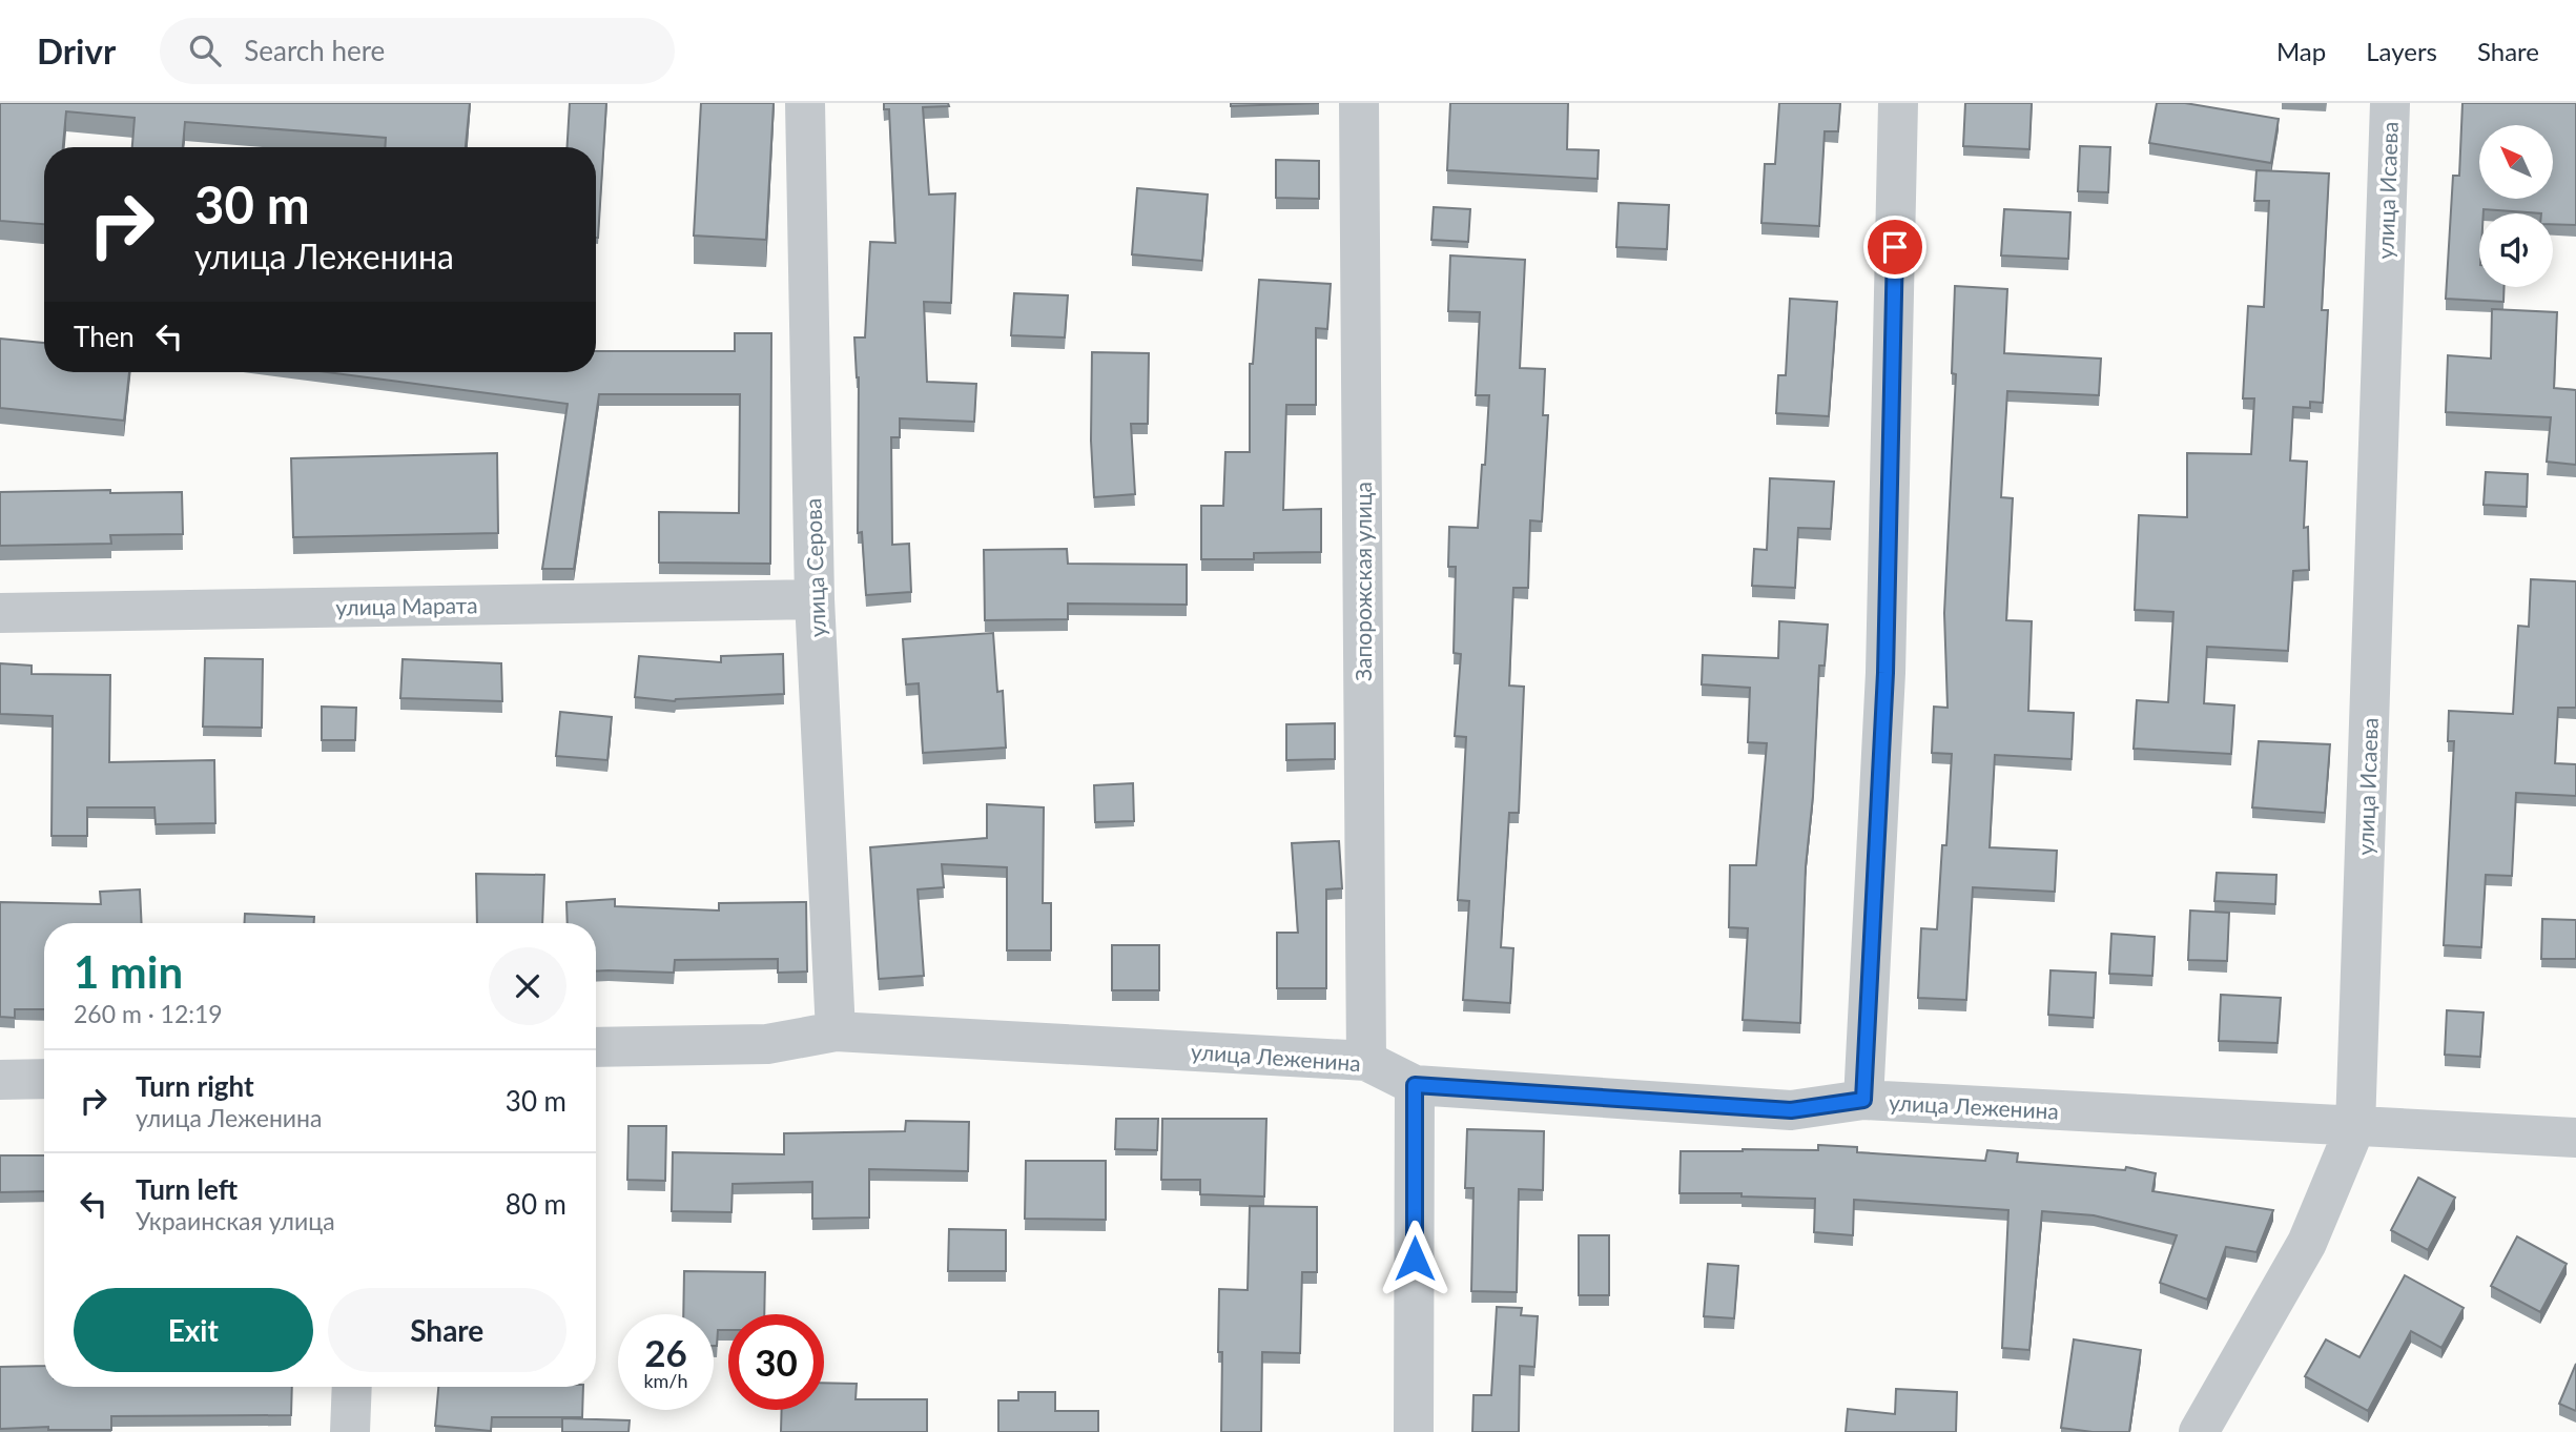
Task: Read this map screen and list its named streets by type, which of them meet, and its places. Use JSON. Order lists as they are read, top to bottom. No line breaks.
{"streets":{"street":["улица Исаева","улица Серова","Запорожская улица","улица Марата","улица Леженина"]},"crossings":[["улица Исаева","улица Леженина"],["улица Серова","улица Марата"],["улица Серова","улица Леженина"],["Запорожская улица","улица Леженина"]],"north":"top left","page":{"header":"Drivr","search":"Search here","nav":["Map","Layers","Share"],"turn":["30 m","улица Леженина"],"then":"Then","heading":["1 min","260 m · 12:19"],"list":[{"name":"Turn right","note":"улица Леженина","value":"30 m"},{"name":"Turn left","note":"Украинская улица","value":"80 m"}],"buttons":["Exit","Share"],"speed":"26 km/h","limit":"30"}}
